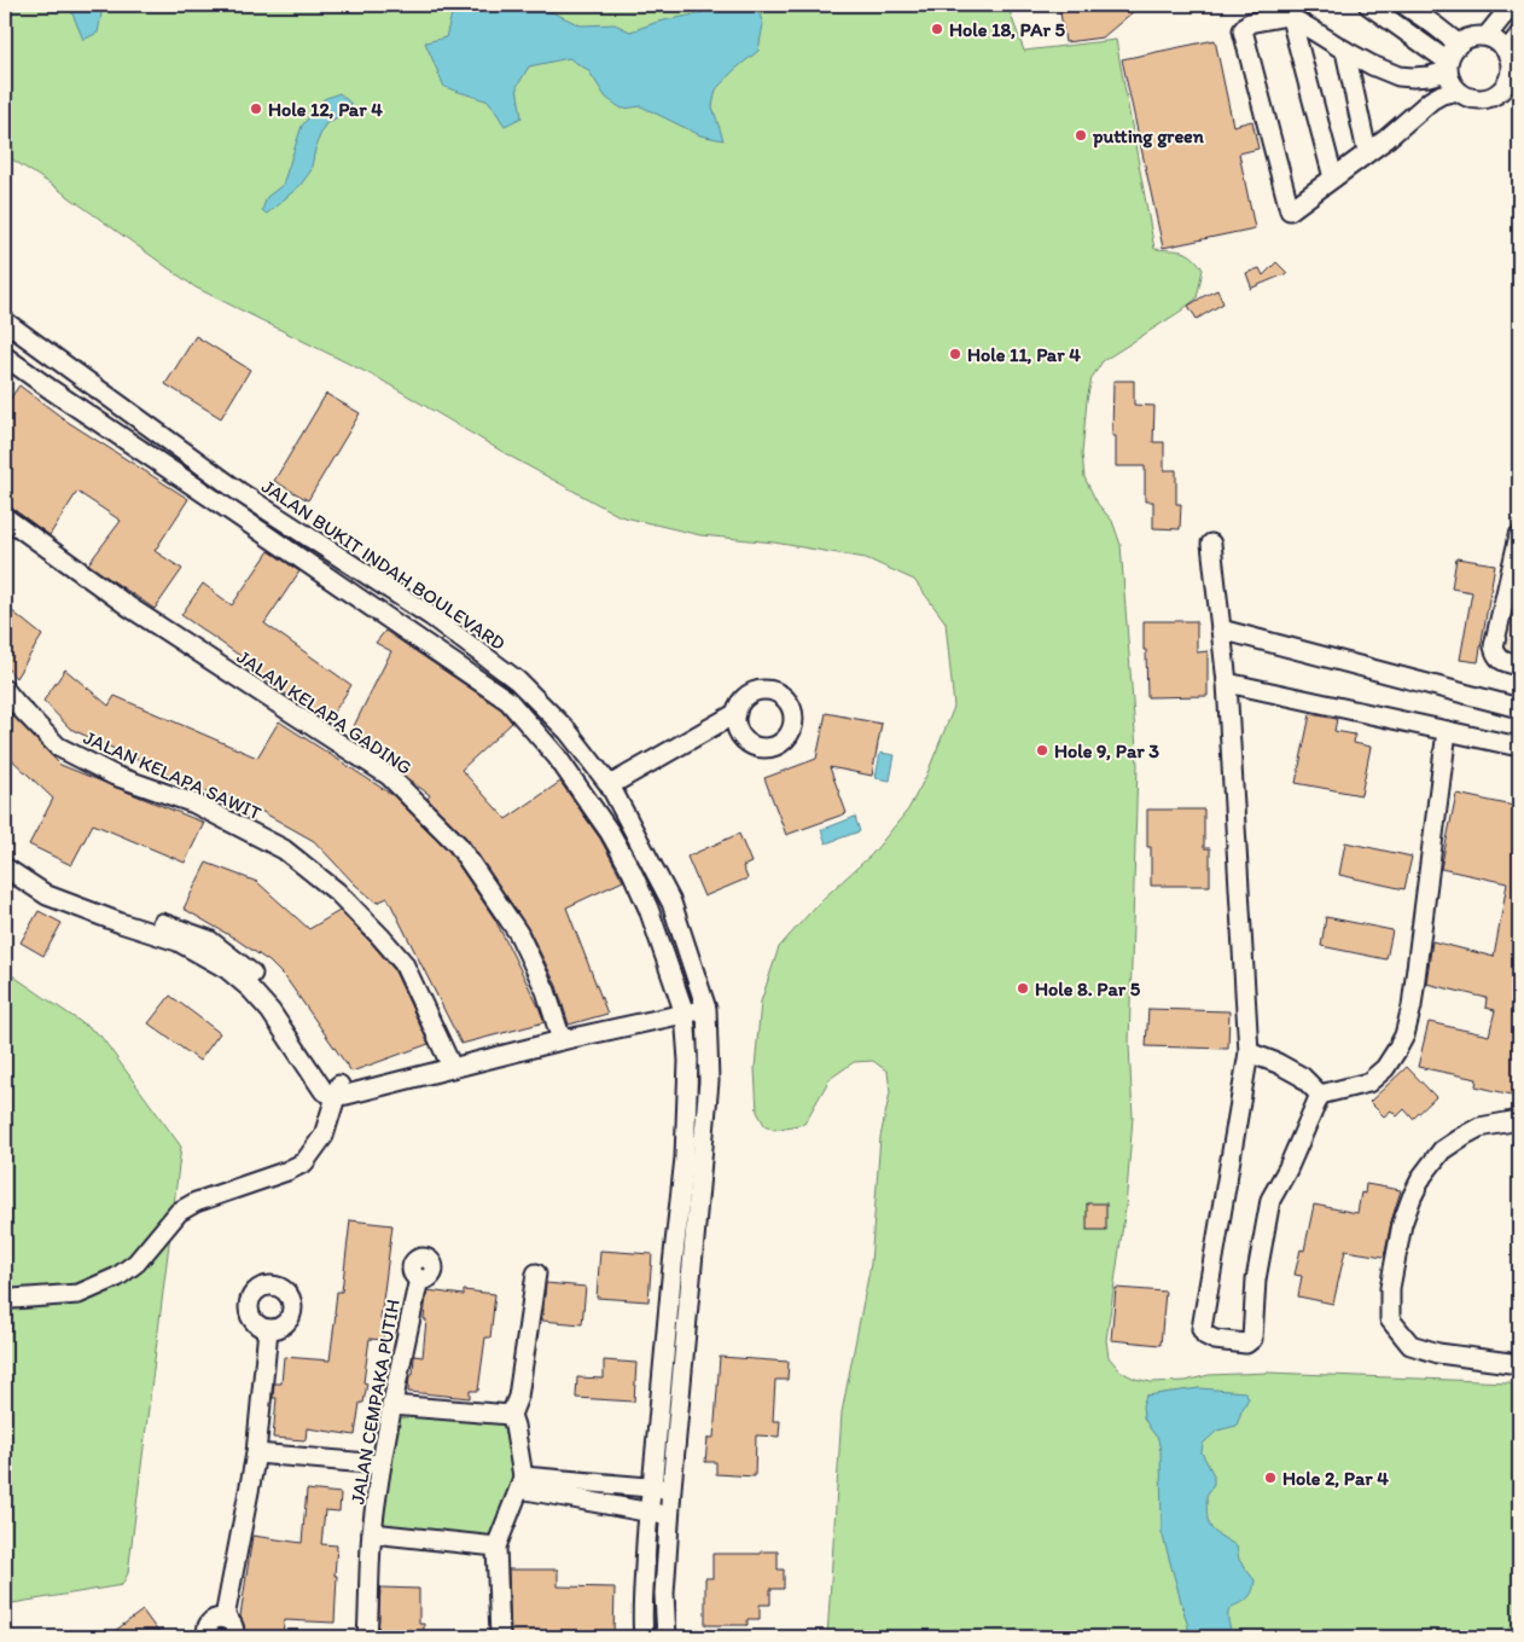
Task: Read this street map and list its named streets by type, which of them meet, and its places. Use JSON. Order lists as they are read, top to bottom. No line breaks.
{"streets":{"street":["JALAN BUKIT INDAH BOULEVARD","JALAN KELAPA GADING","JALAN KELAPA SAWIT","JALAN CEMPAKA PUTIH"]},"places":["Hole 18, PAr 5","Hole 12, Par 4","putting green","Hole 11, Par 4","Hole 9, Par 3","Hole 8. Par 5","Hole 2, Par 4"]}
